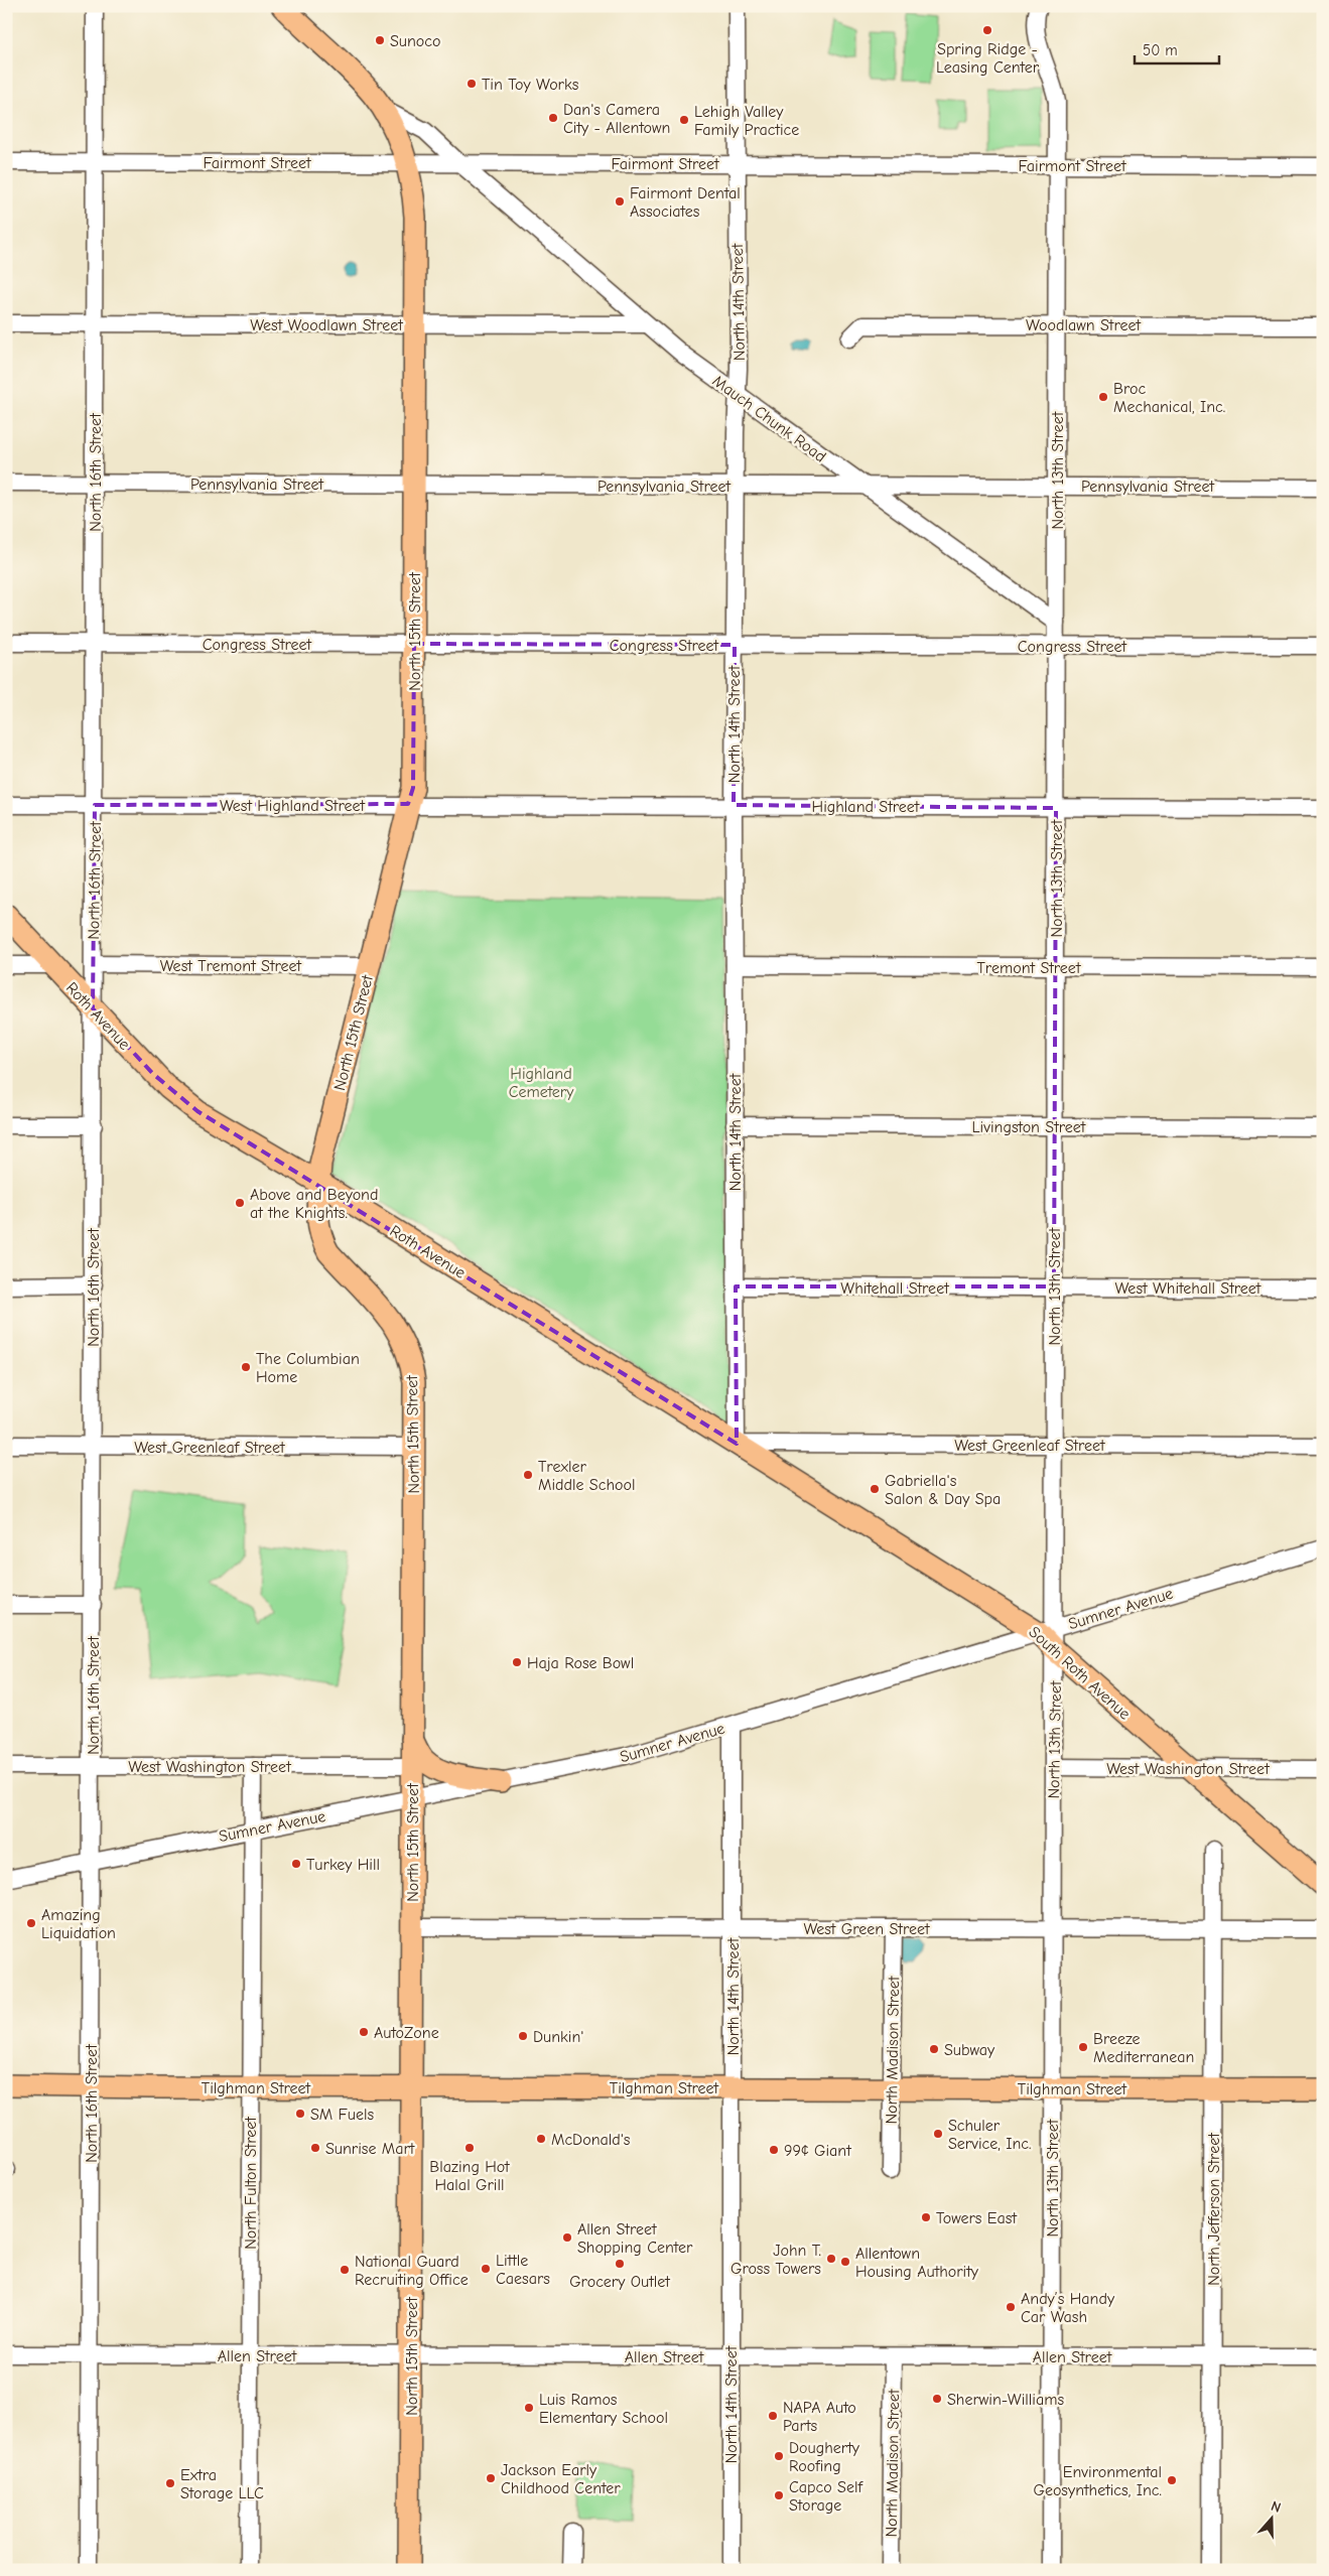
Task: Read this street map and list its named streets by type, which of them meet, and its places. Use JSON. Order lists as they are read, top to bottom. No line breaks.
{"streets":{"main road":["Mauch Chunk Road","North 15th Street","Roth Avenue","South Roth Avenue","Tilghman Street"],"street":["Fairmont Street","North 14th Street","West Woodlawn Street","Woodlawn Street","North 13th Street","North 16th Street","Pennsylvania Street","Congress Street","West Highland Street","Highland Street","West Tremont Street","Tremont Street","Livingston Street","Whitehall Street","West Whitehall Street","West Greenleaf Street","Sumner Avenue","West Washington Street","West Green Street","North Madison Street","North Fulton Street","North Jefferson Street","Allen Street"]},"crossings":[["Fairmont Street","North 14th Street"],["Fairmont Street","Mauch Chunk Road"],["Fairmont Street","North 13th Street"],["Fairmont Street","North 16th Street"],["Fairmont Street","North 15th Street"],["North 14th Street","Mauch Chunk Road"],["North 14th Street","Pennsylvania Street"],["North 14th Street","Congress Street"],["North 14th Street","Highland Street"],["North 14th Street","Tremont Street"],["North 14th Street","Roth Avenue"],["North 14th Street","Livingston Street"],["North 14th Street","Whitehall Street"],["North 14th Street","West Greenleaf Street"],["North 14th Street","Sumner Avenue"],["North 14th Street","South Roth Avenue"],["North 14th Street","West Green Street"],["North 14th Street","Tilghman Street"],["North 14th Street","Allen Street"],["West Woodlawn Street","Mauch Chunk Road"],["West Woodlawn Street","North 16th Street"],["West Woodlawn Street","North 15th Street"],["Woodlawn Street","North 13th Street"],["Mauch Chunk Road","North 13th Street"],["Mauch Chunk Road","Pennsylvania Street"],["Mauch Chunk Road","North 15th Street"],["North 13th Street","Pennsylvania Street"],["North 13th Street","Congress Street"],["North 13th Street","Highland Street"],["North 13th Street","Tremont Street"],["North 13th Street","Livingston Street"],["North 13th Street","Whitehall Street"],["North 13th Street","West Whitehall Street"],["North 13th Street","West Greenleaf Street"],["North 13th Street","Sumner Avenue"],["North 13th Street","South Roth Avenue"],["North 13th Street","West Washington Street"],["North 13th Street","West Green Street"],["North 13th Street","Tilghman Street"],["North 13th Street","Allen Street"],["North 16th Street","Pennsylvania Street"],["North 16th Street","Congress Street"],["North 16th Street","West Highland Street"],["North 16th Street","West Tremont Street"],["North 16th Street","Roth Avenue"],["North 16th Street","West Greenleaf Street"],["North 16th Street","Sumner Avenue"],["North 16th Street","West Washington Street"],["North 16th Street","Tilghman Street"],["North 16th Street","Allen Street"],["Pennsylvania Street","North 15th Street"],["North 15th Street","Congress Street"],["North 15th Street","West Highland Street"],["North 15th Street","Highland Street"],["North 15th Street","West Tremont Street"],["North 15th Street","Roth Avenue"],["North 15th Street","West Greenleaf Street"],["North 15th Street","Sumner Avenue"],["North 15th Street","West Washington Street"],["North 15th Street","West Green Street"],["North 15th Street","Tilghman Street"],["North 15th Street","Allen Street"],["West Highland Street","Highland Street"],["Roth Avenue","West Greenleaf Street"],["Roth Avenue","South Roth Avenue"],["Whitehall Street","West Whitehall Street"],["West Greenleaf Street","South Roth Avenue"],["Sumner Avenue","South Roth Avenue"],["Sumner Avenue","North Fulton Street"],["South Roth Avenue","West Washington Street"],["West Washington Street","North Fulton Street"],["West Green Street","North Madison Street"],["West Green Street","North Jefferson Street"],["North Madison Street","Tilghman Street"],["North Madison Street","Allen Street"],["Tilghman Street","North Fulton Street"],["Tilghman Street","North Jefferson Street"],["North Fulton Street","Allen Street"],["North Jefferson Street","Allen Street"]],"parks":["Highland Cemetery"],"places":["Spring Ridge - Leasing Center","Sunoco","Tin Toy Works","Dan's Camera City - Allentown","Lehigh Valley Family Practice","Fairmont Dental Associates","Broc Mechanical, Inc.","Above and Beyond at the Knights.","The Columbian Home","Trexler Middle School","Gabriella's Salon & Day Spa","Haja Rose Bowl","Turkey Hill","Amazing Liquidation","AutoZone","Dunkin'","Breeze Mediterranean","Subway","SM Fuels","Schuler Service, Inc.","McDonald's","Sunrise Mart","Blazing Hot Halal Grill","99¢ Giant","Towers East","Allen Street Shopping Center","John T. Gross Towers","Allentown Housing Authority","Grocery Outlet","Little Caesars","National Guard Recruiting Office","Andy’s Handy Car Wash","Sherwin-Williams","Luis Ramos Elementary School","NAPA Auto Parts","Dougherty Roofing","Jackson Early Childhood Center","Environmental Geosynthetics, Inc.","Extra Storage LLC","Capco Self Storage"],"scale_bar":"50 m","north":"top"}
